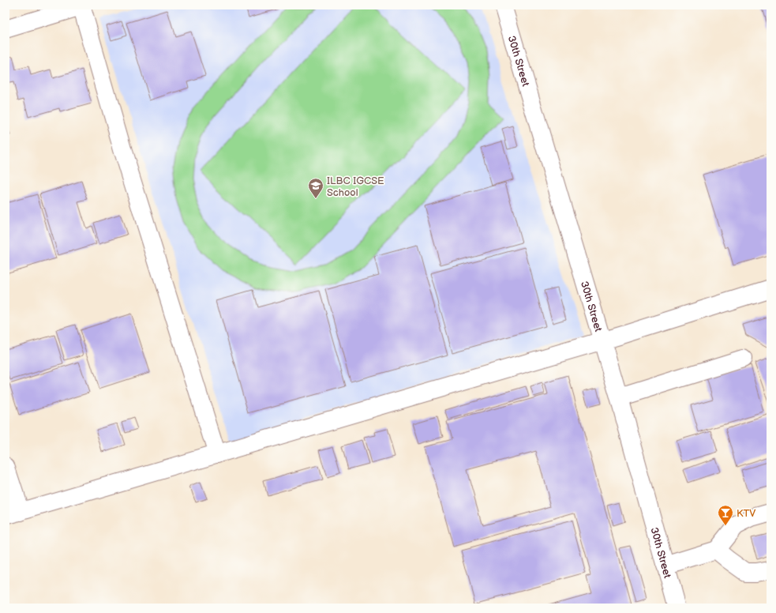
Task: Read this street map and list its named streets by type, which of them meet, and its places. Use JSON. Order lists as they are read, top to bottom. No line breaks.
{"streets":{"street":["30th Street"]},"places":{"school or university":["ILBC IGCSE School"],"bar":["KTV"]}}
